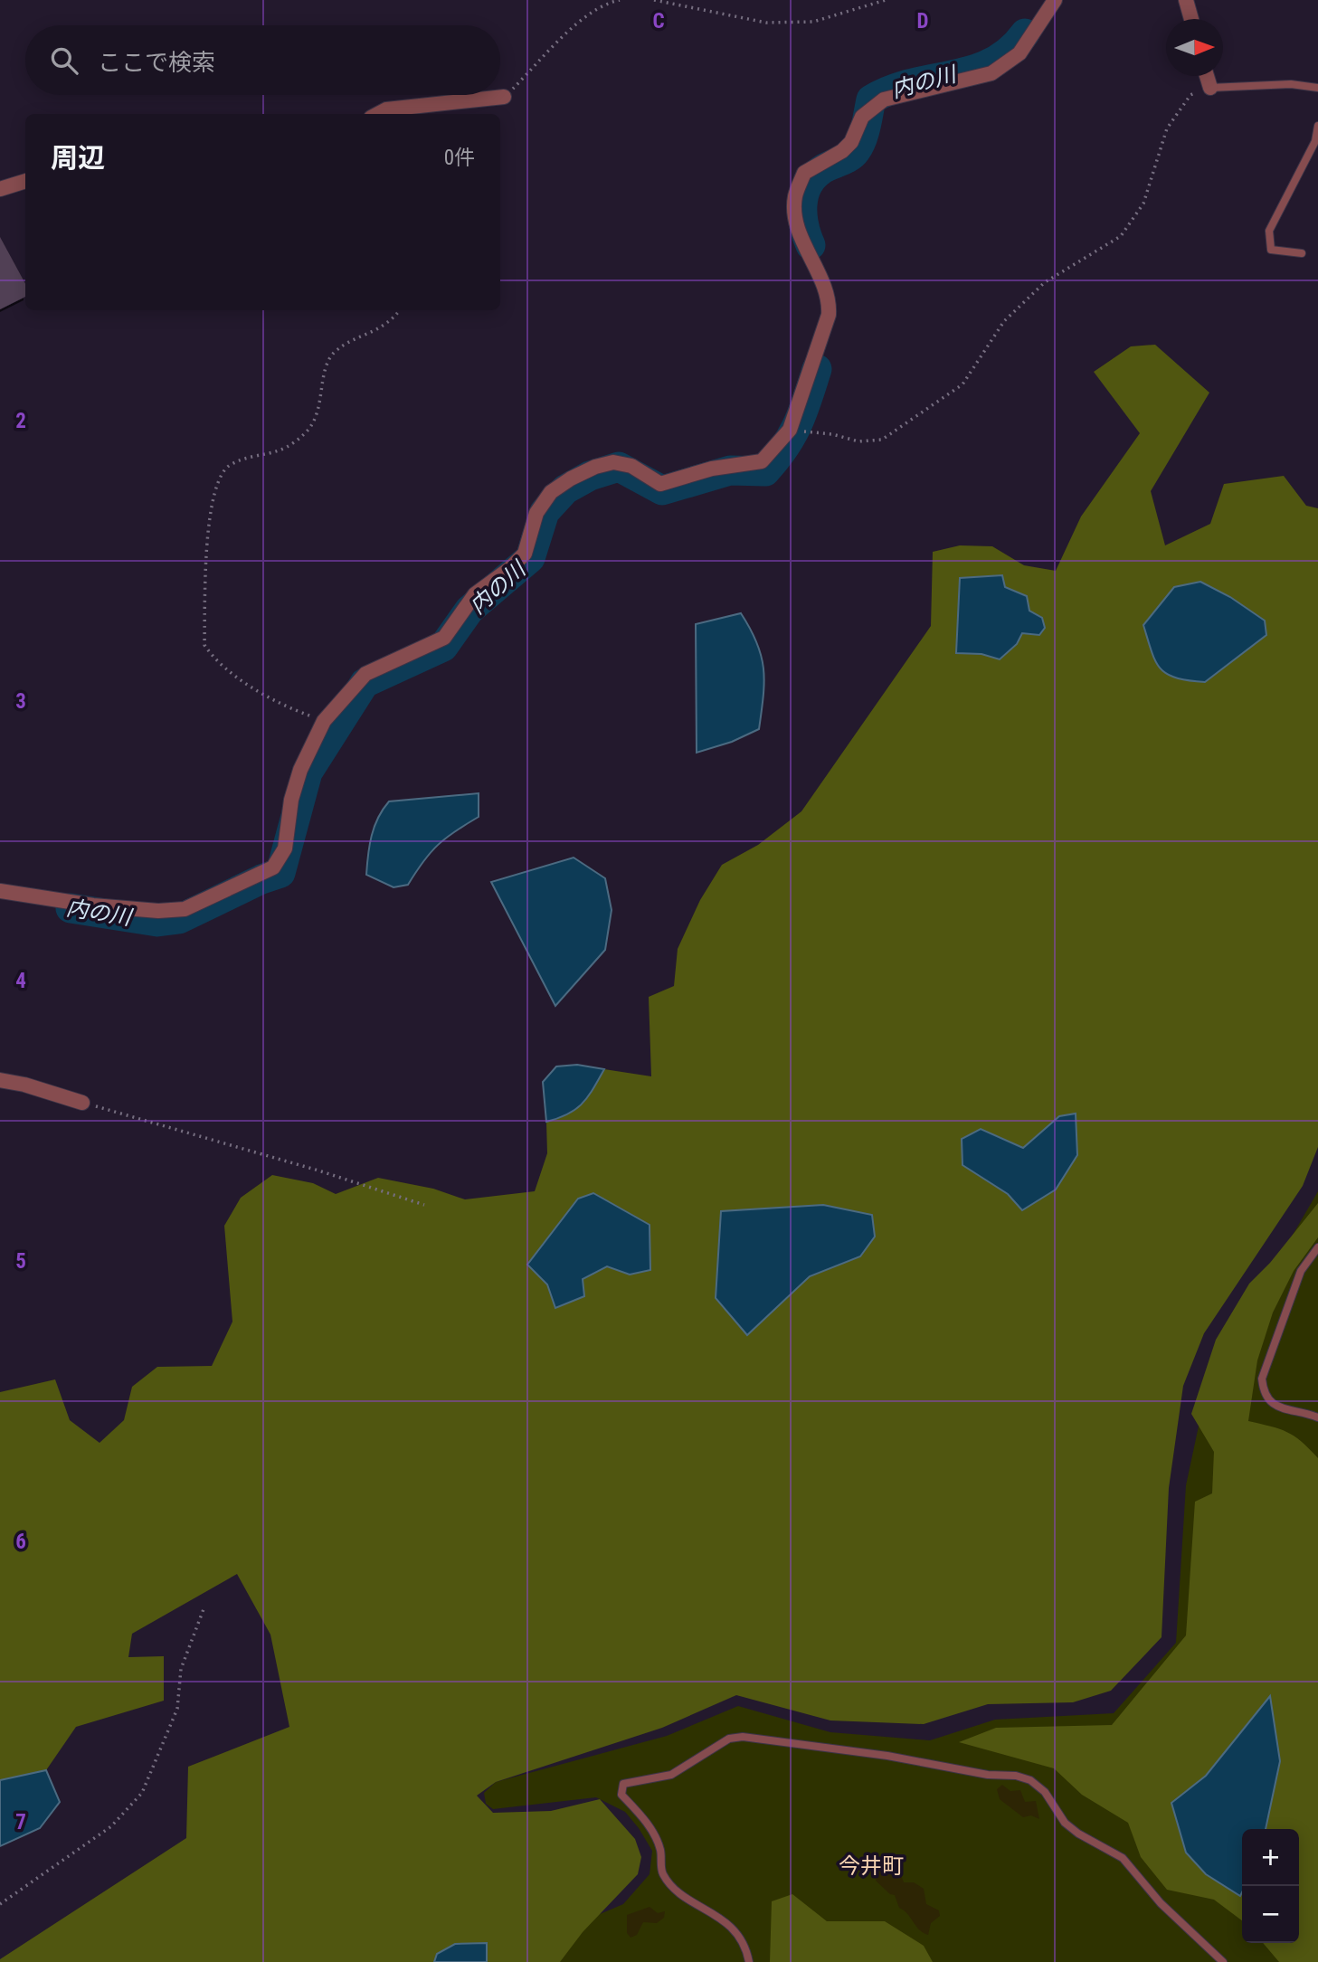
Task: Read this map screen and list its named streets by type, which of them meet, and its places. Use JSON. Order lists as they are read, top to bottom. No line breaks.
{"districts":["今井町"],"water":["内の川"],"north":"right","page":{"search":"ここで検索","heading":["周辺","0件"],"map_buttons":["+","−"]},"grid":{"columns":["C","D"],"rows":["2","3","4","5","6","7"]}}
